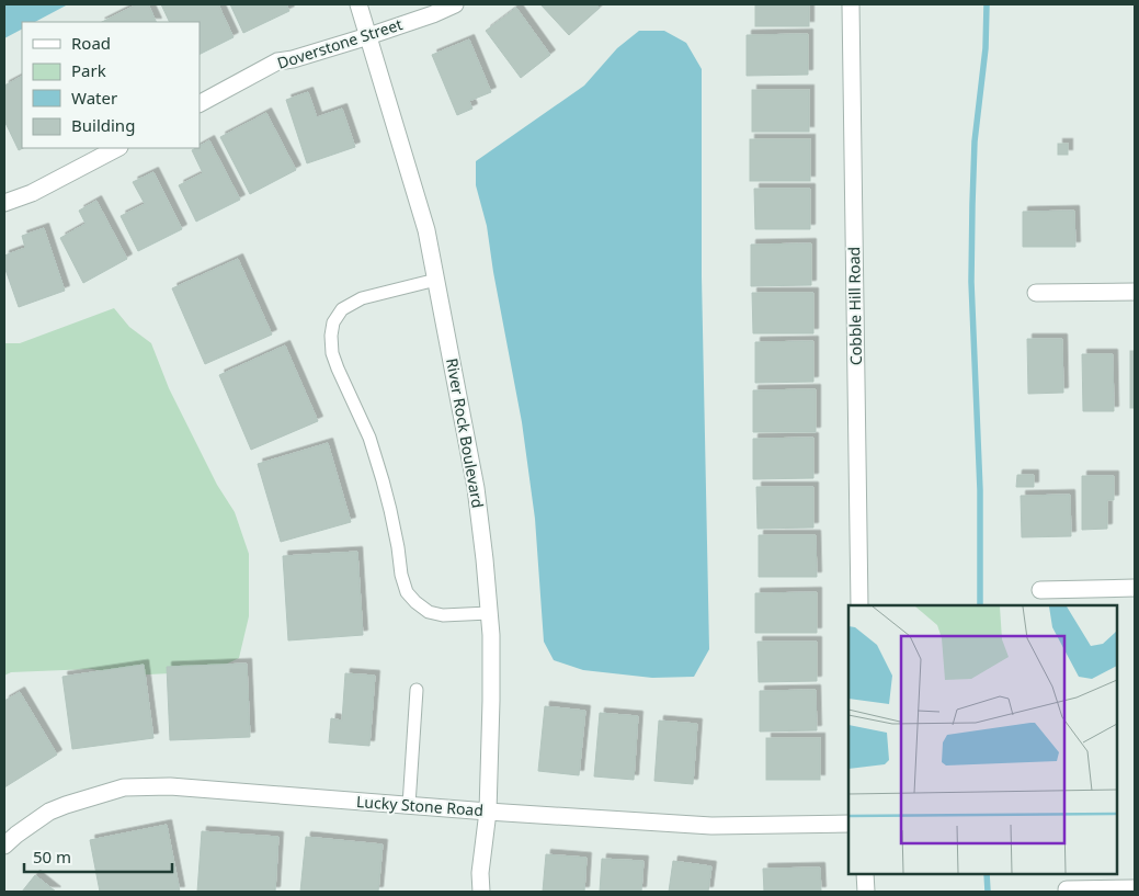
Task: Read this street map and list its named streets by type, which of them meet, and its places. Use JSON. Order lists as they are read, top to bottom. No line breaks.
{"streets":{"street":["Doverstone Street","Cobble Hill Road","River Rock Boulevard","Lucky Stone Road"]},"crossings":[["Doverstone Street","River Rock Boulevard"],["River Rock Boulevard","Lucky Stone Road"]],"legend":["Road","Park","Water","Building"],"scale_bar":"50 m"}
